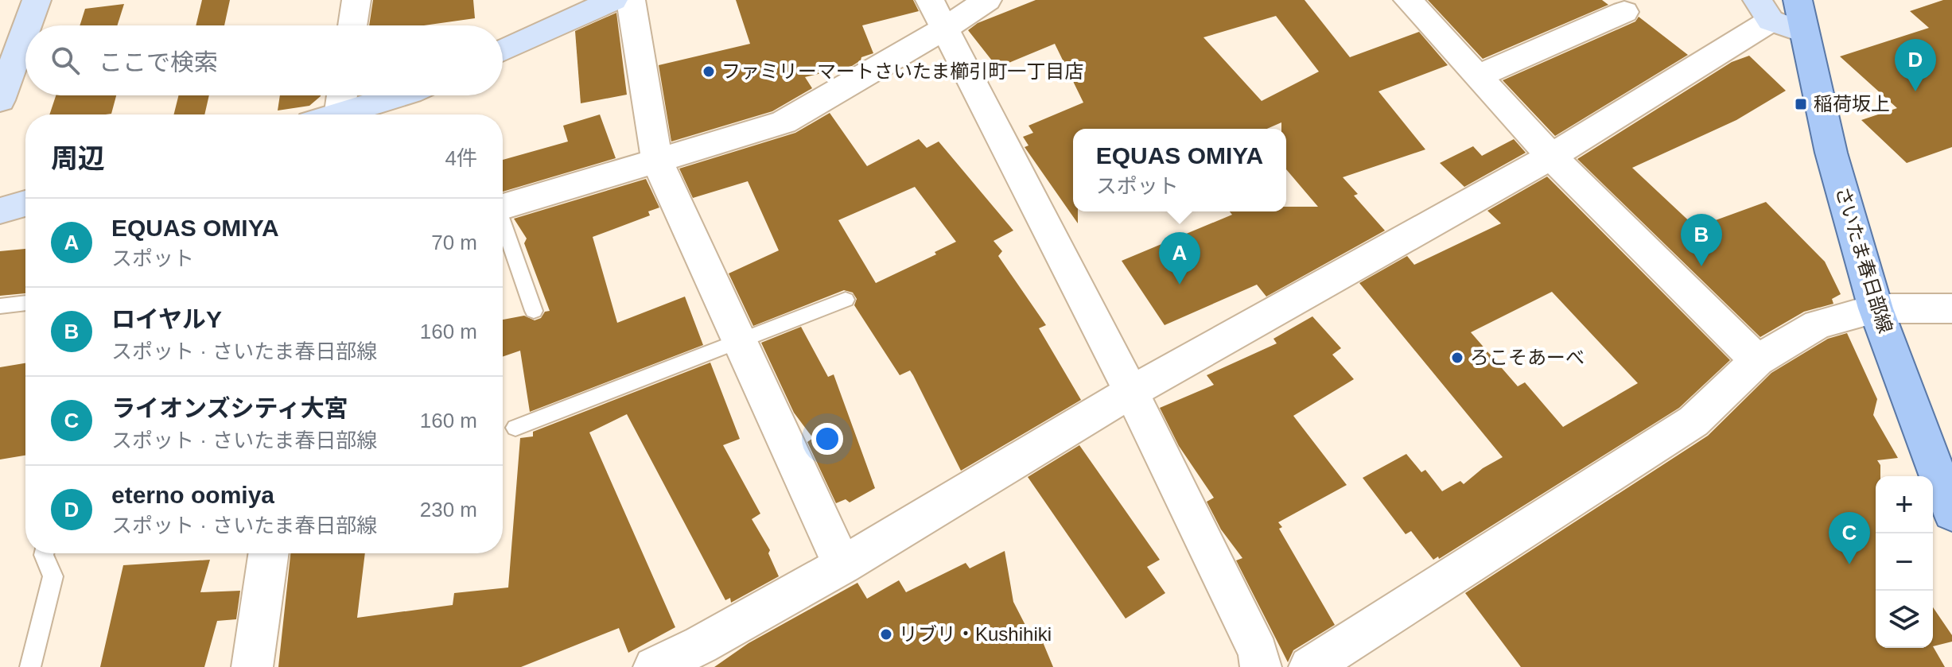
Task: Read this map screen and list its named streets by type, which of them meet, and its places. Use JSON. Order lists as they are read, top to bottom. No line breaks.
{"streets":{"main road":["さいたま春日部線"]},"places":{"other":["ファミリーマートさいたま櫛引町一丁目店","ろこそあーべ","リブリ・Kushihiki"],"transit":["稲荷坂上"]},"page":{"search":"ここで検索","pins":["D","B","A","C"],"heading":["周辺","4件"],"popup":["EQUAS OMIYA","スポット"],"list":[{"mark":"A","name":"EQUAS OMIYA","note":"スポット","value":"70 m"},{"mark":"B","name":"ロイヤルY","note":"スポット · さいたま春日部線","value":"160 m"},{"mark":"C","name":"ライオンズシティ大宮","note":"スポット · さいたま春日部線","value":"160 m"},{"mark":"D","name":"eterno oomiya","note":"スポット · さいたま春日部線","value":"230 m"}],"map_buttons":["+","−"]}}
